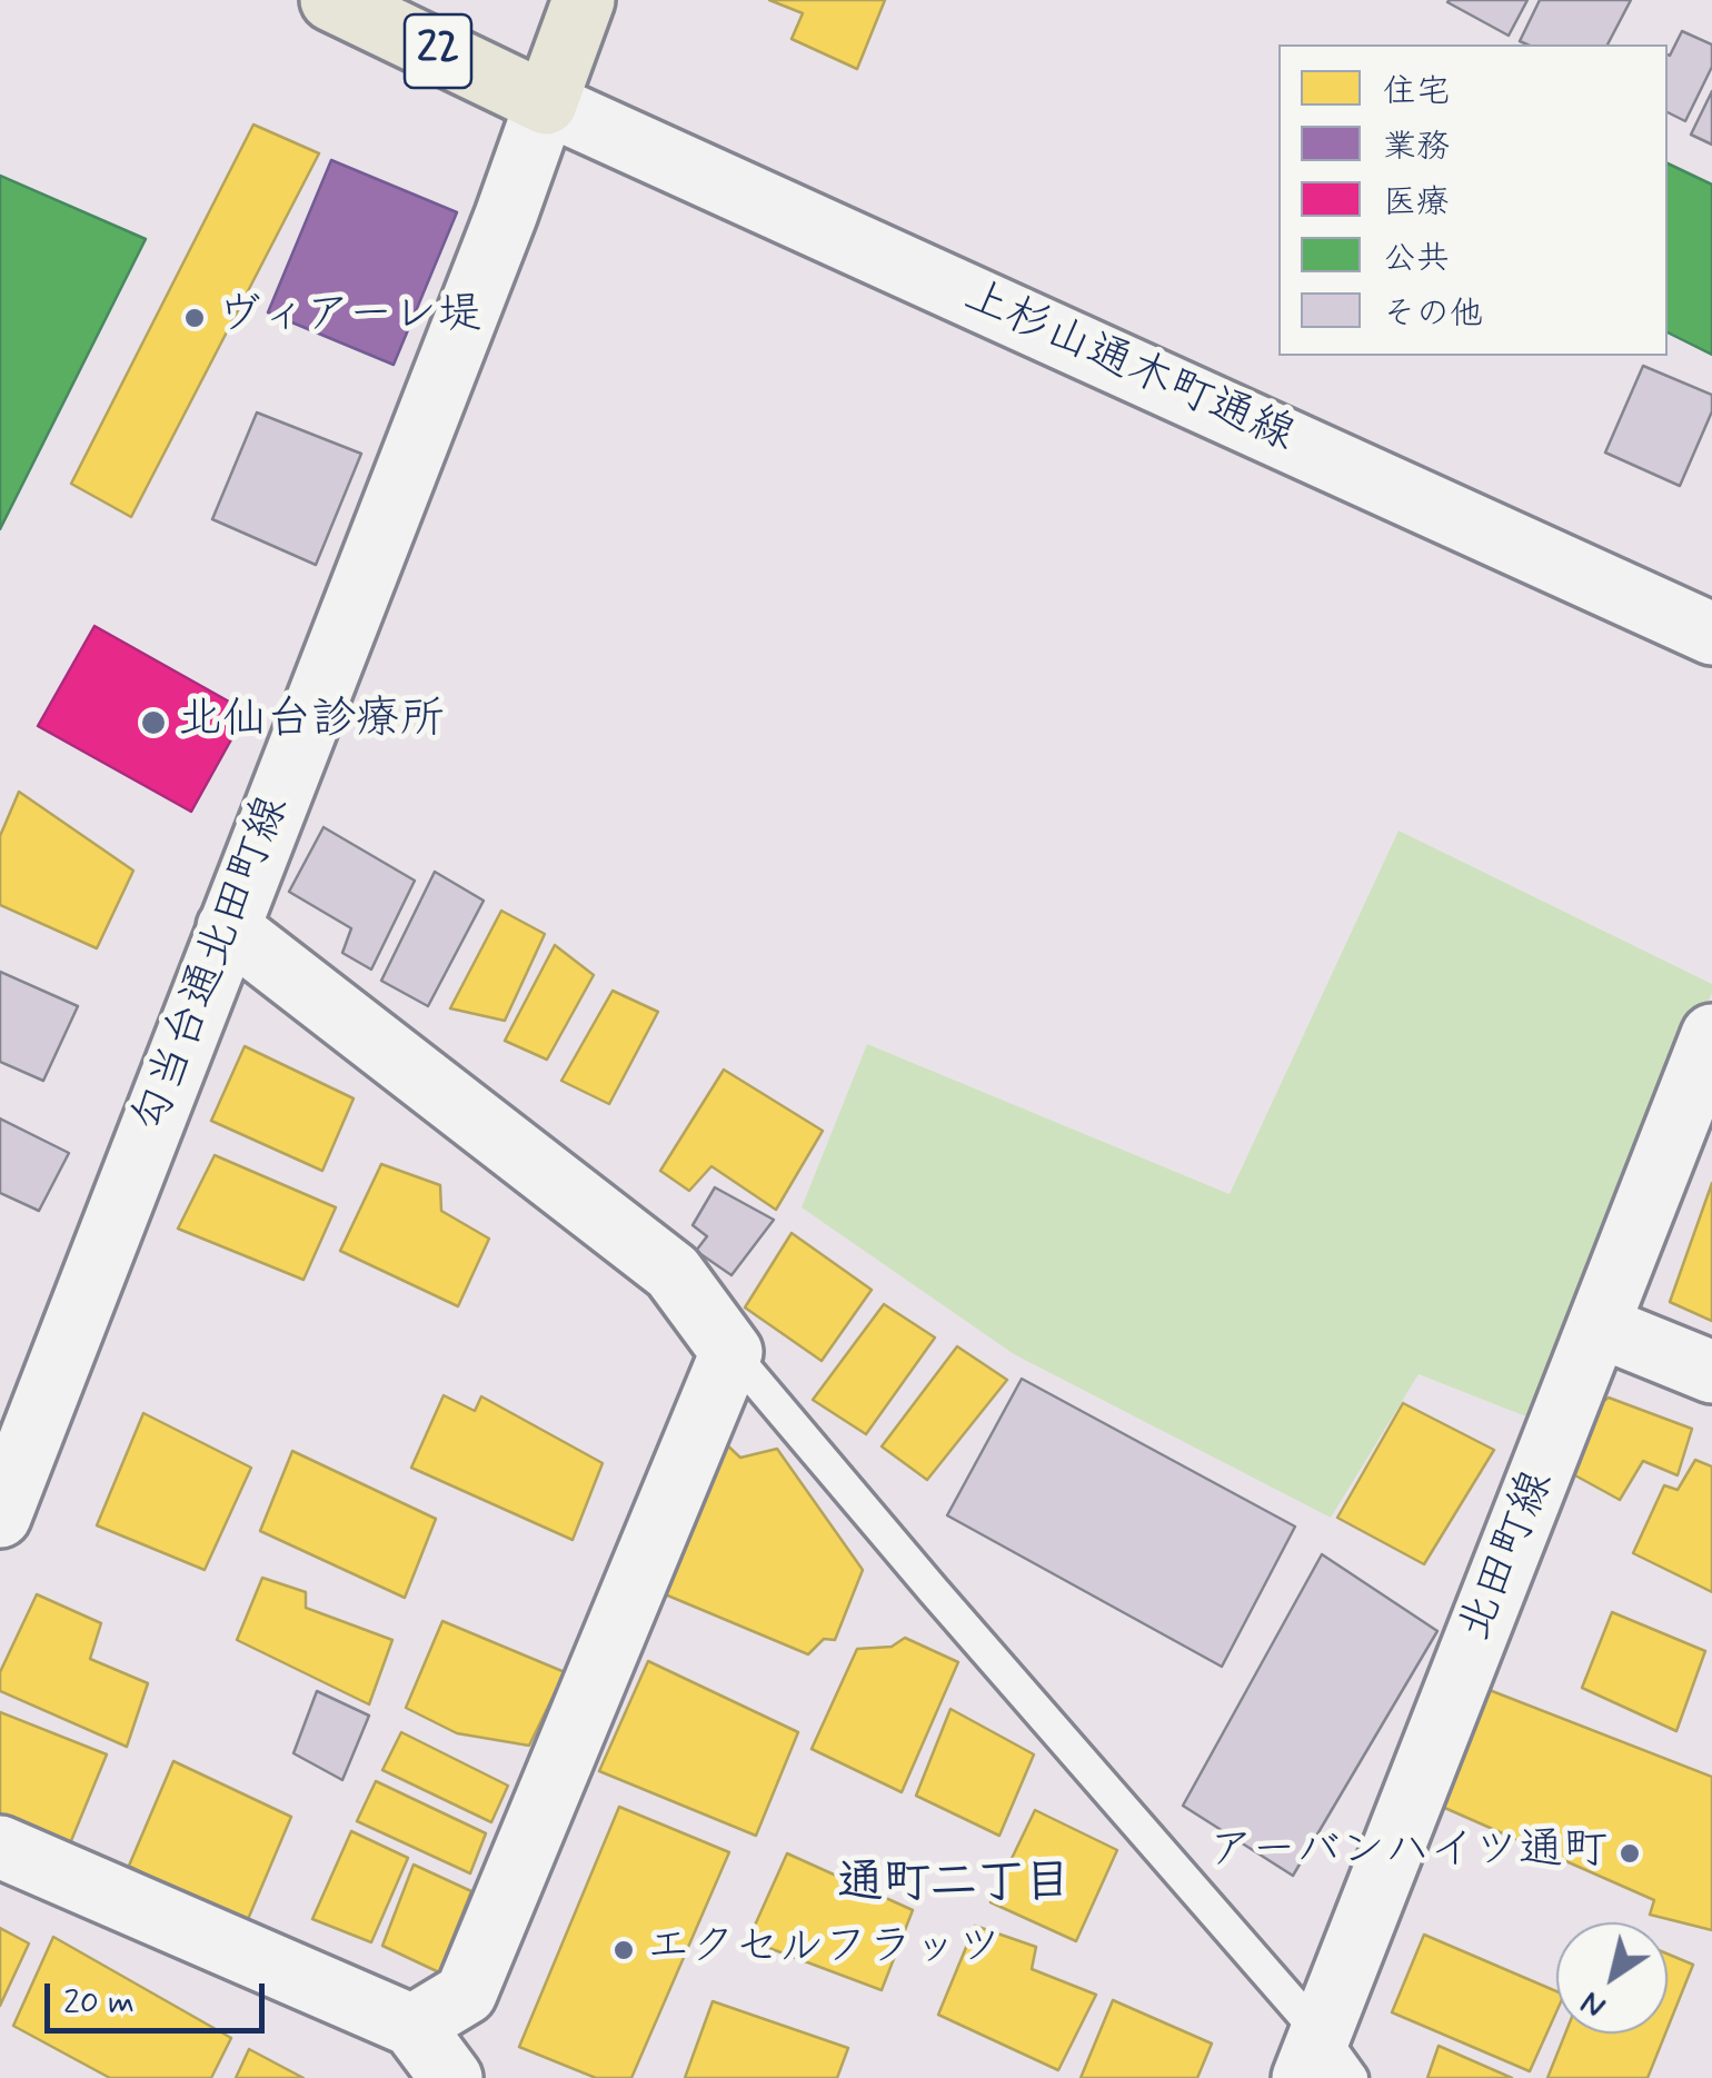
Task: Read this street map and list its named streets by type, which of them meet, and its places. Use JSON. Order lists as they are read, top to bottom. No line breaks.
{"streets":{"main road":["22"],"street":["上杉山通木町通線","勾当台通北田町線","北田町線"]},"crossings":[["22","上杉山通木町通線"],["22","勾当台通北田町線"],["上杉山通木町通線","勾当台通北田町線"]],"districts":["通町二丁目"],"places":["ヴィアーレ堤","北仙台診療所","アーバンハイツ通町","エクセルフラッツ"],"legend":["住宅","業務","医療","公共","その他"],"scale_bar":"20 m","north":"bottom left"}
